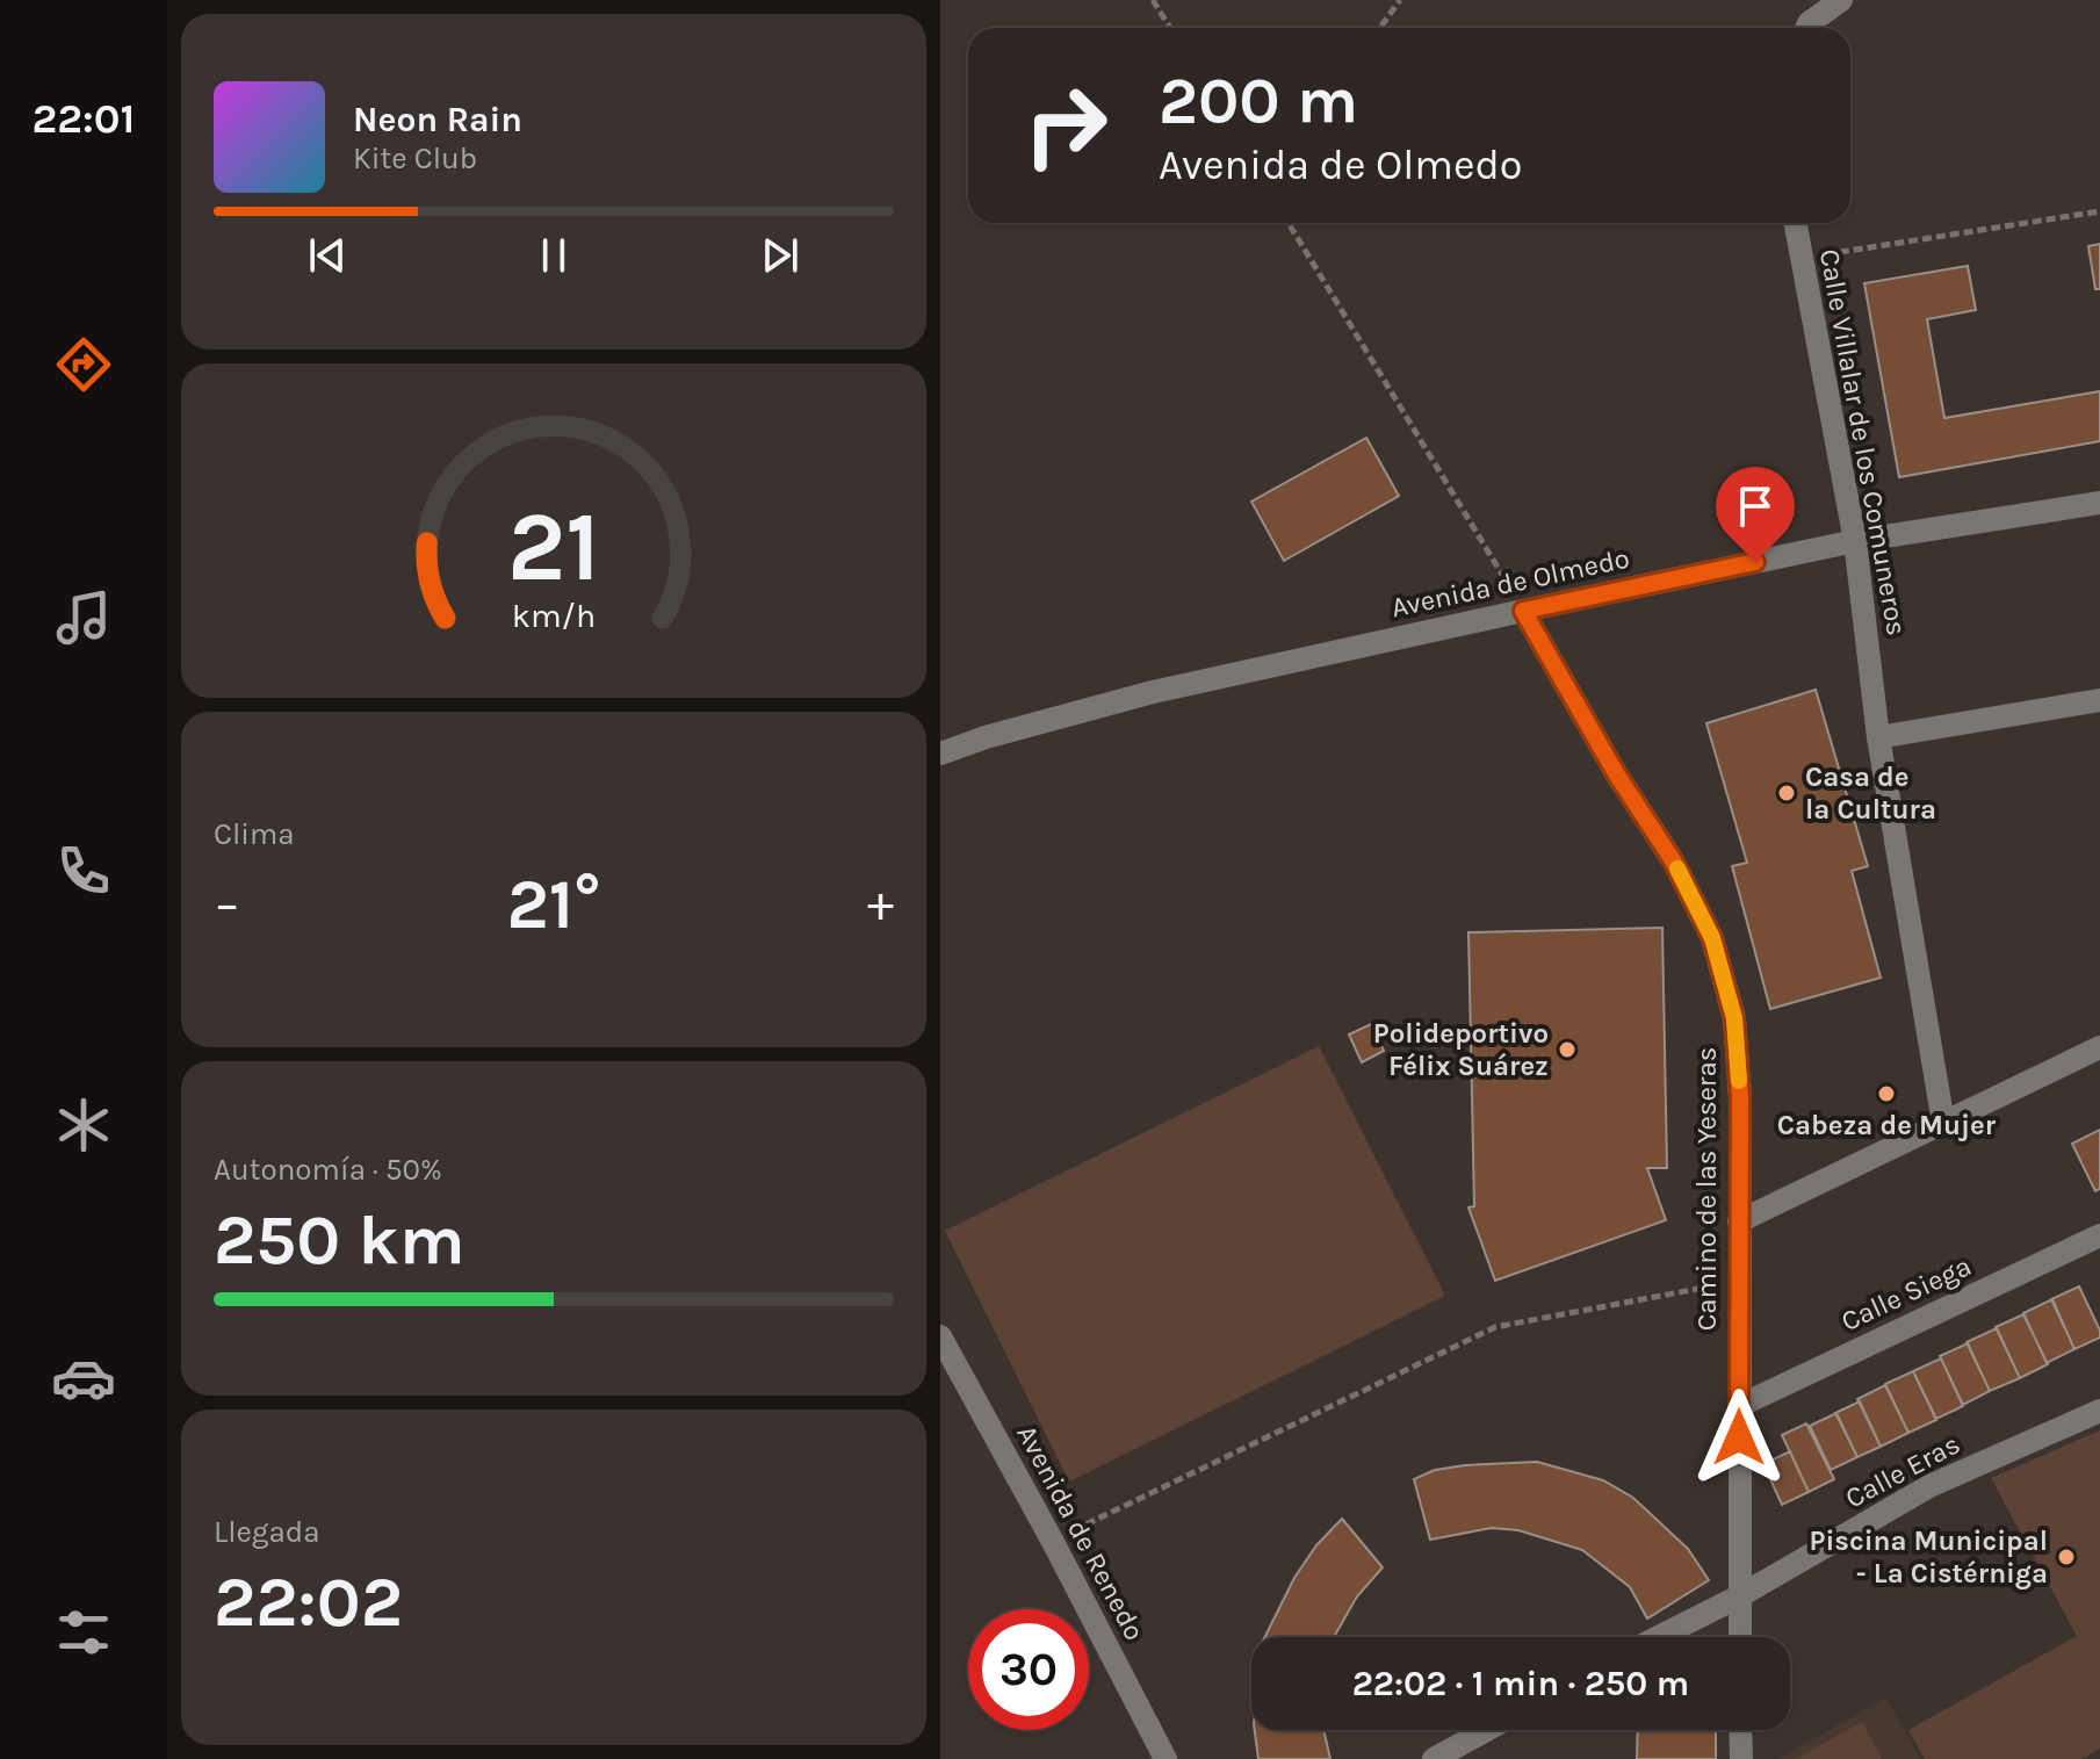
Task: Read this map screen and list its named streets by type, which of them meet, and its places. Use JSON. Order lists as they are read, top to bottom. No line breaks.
{"streets":{"street":["Calle Villalar de los Comuneros","Avenida de Olmedo","Camino de las Yeseras","Calle Siega","Calle Eras","Avenida de Renedo"]},"crossings":[["Calle Villalar de los Comuneros","Avenida de Olmedo"],["Avenida de Olmedo","Camino de las Yeseras"],["Camino de las Yeseras","Calle Siega"],["Camino de las Yeseras","Calle Eras"]],"places":["Casa de la Cultura","Polideportivo Félix Suárez","Cabeza de Mujer","Piscina Municipal - La Cistérniga"],"page":{"tabs":"22:01","turn":["200 m","Avenida de Olmedo"],"song":["Neon Rain","Kite Club"],"tile":["Clima",["Autonomía · 50%","250 km"],["Llegada","22:02"]],"heat":["−","21°","+"],"limit":"30","trip":"22:02 · 1 min · 250 m","gauge":["21","km/h"]}}
